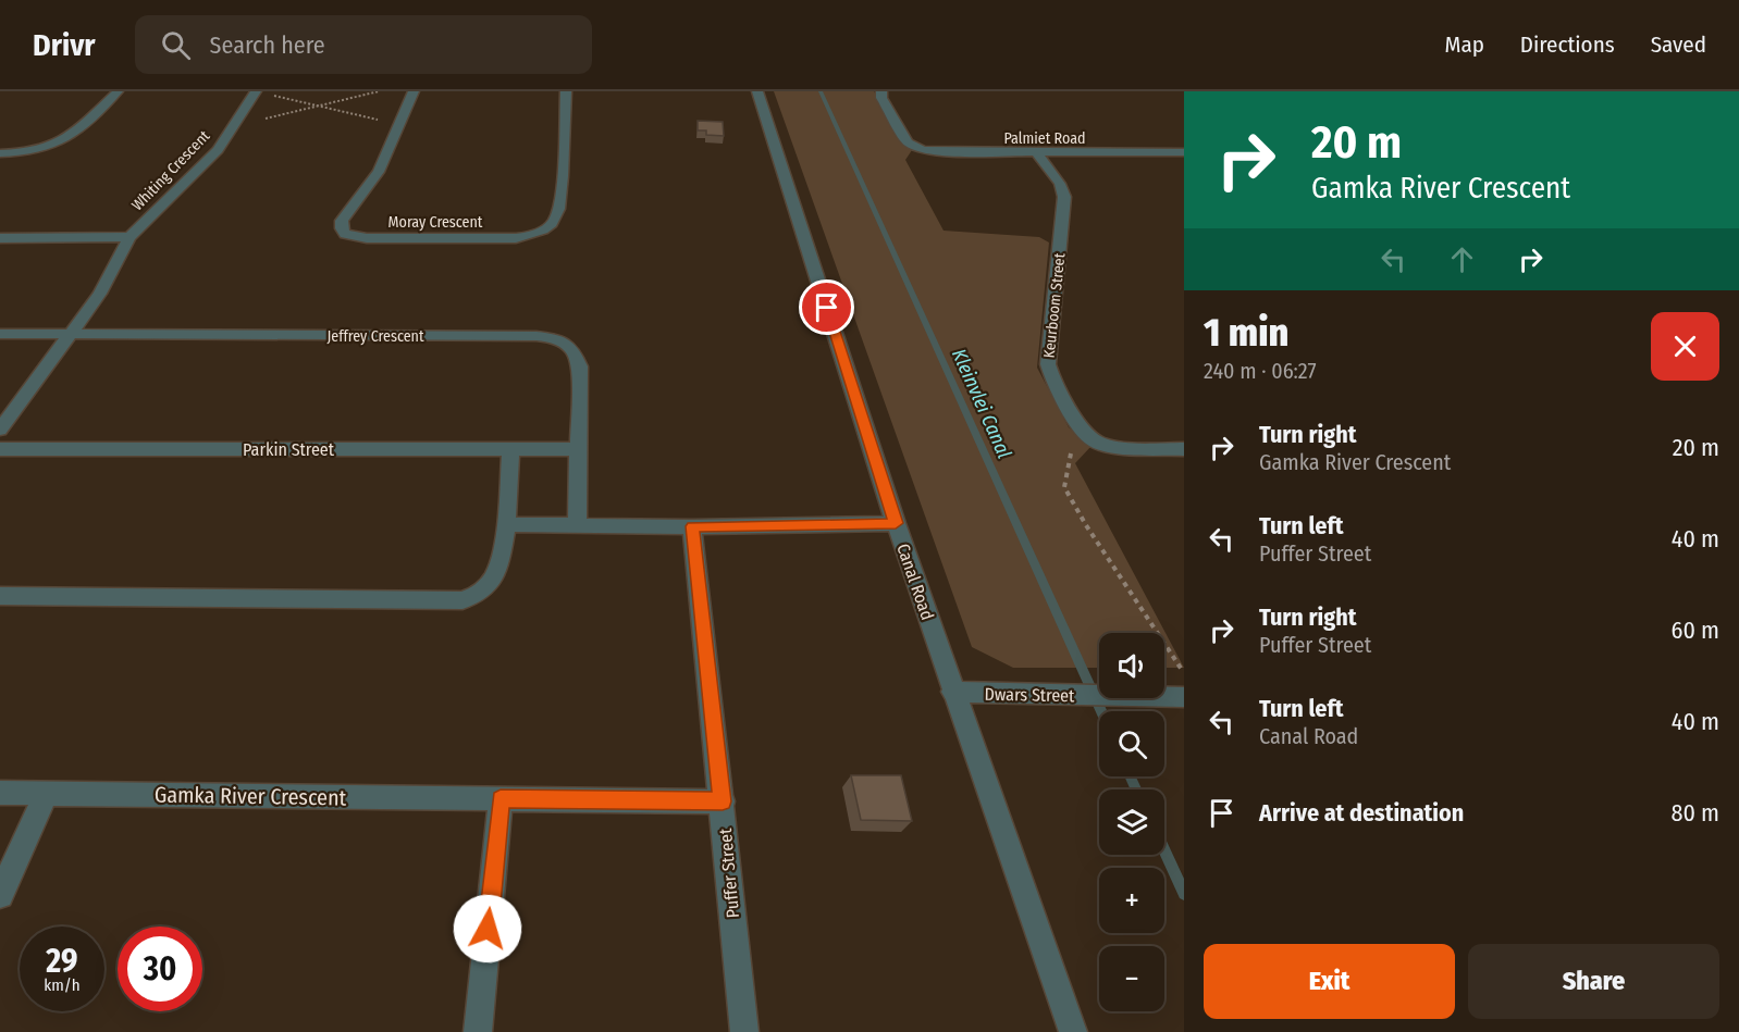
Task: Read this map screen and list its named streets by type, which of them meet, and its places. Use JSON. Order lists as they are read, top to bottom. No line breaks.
{"streets":{"street":["Palmiet Road","Whiting Crescent","Moray Crescent","Keurboom Street","Jeffrey Crescent","Parkin Street","Canal Road","Dwars Street","Gamka River Crescent","Puffer Street"]},"crossings":[["Palmiet Road","Keurboom Street"],["Whiting Crescent","Jeffrey Crescent"],["Jeffrey Crescent","Parkin Street"],["Canal Road","Dwars Street"],["Gamka River Crescent","Puffer Street"]],"water":["Kleinvlei Canal"],"page":{"header":"Drivr","search":"Search here","nav":["Map","Directions","Saved"],"turn":["20 m","Gamka River Crescent"],"heading":["1 min","240 m · 06:27"],"list":[{"name":"Turn right","note":"Gamka River Crescent","value":"20 m"},{"name":"Turn left","note":"Puffer Street","value":"40 m"},{"name":"Turn right","note":"Puffer Street","value":"60 m"},{"name":"Turn left","note":"Canal Road","value":"40 m"},{"name":"Arrive at destination","value":"80 m"}],"map_buttons":["+","−"],"speed":"29 km/h","limit":"30","buttons":["Exit","Share"]}}
